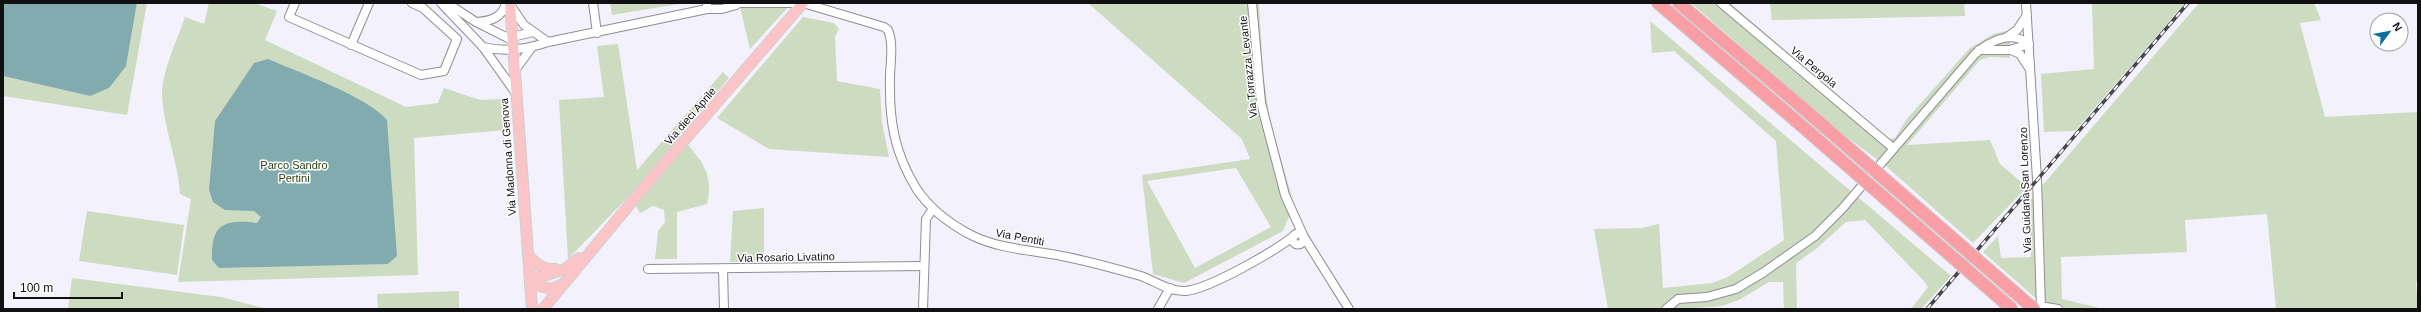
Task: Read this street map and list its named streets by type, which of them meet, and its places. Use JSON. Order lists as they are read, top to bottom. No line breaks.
{"streets":{"main road":["Via dieci Aprile","Via Madonna di Genova"],"street":["Via Torrazza Levante","Via Pergola","Via Guidana San Lorenzo","Via Pentiti","Via Rosario Livatino"]},"crossings":[["Via Torrazza Levante","Via Pentiti"],["Via dieci Aprile","Via Pentiti"]],"parks":["Parco Sandro Pertini"],"scale_bar":"100 m","north":"top right"}
